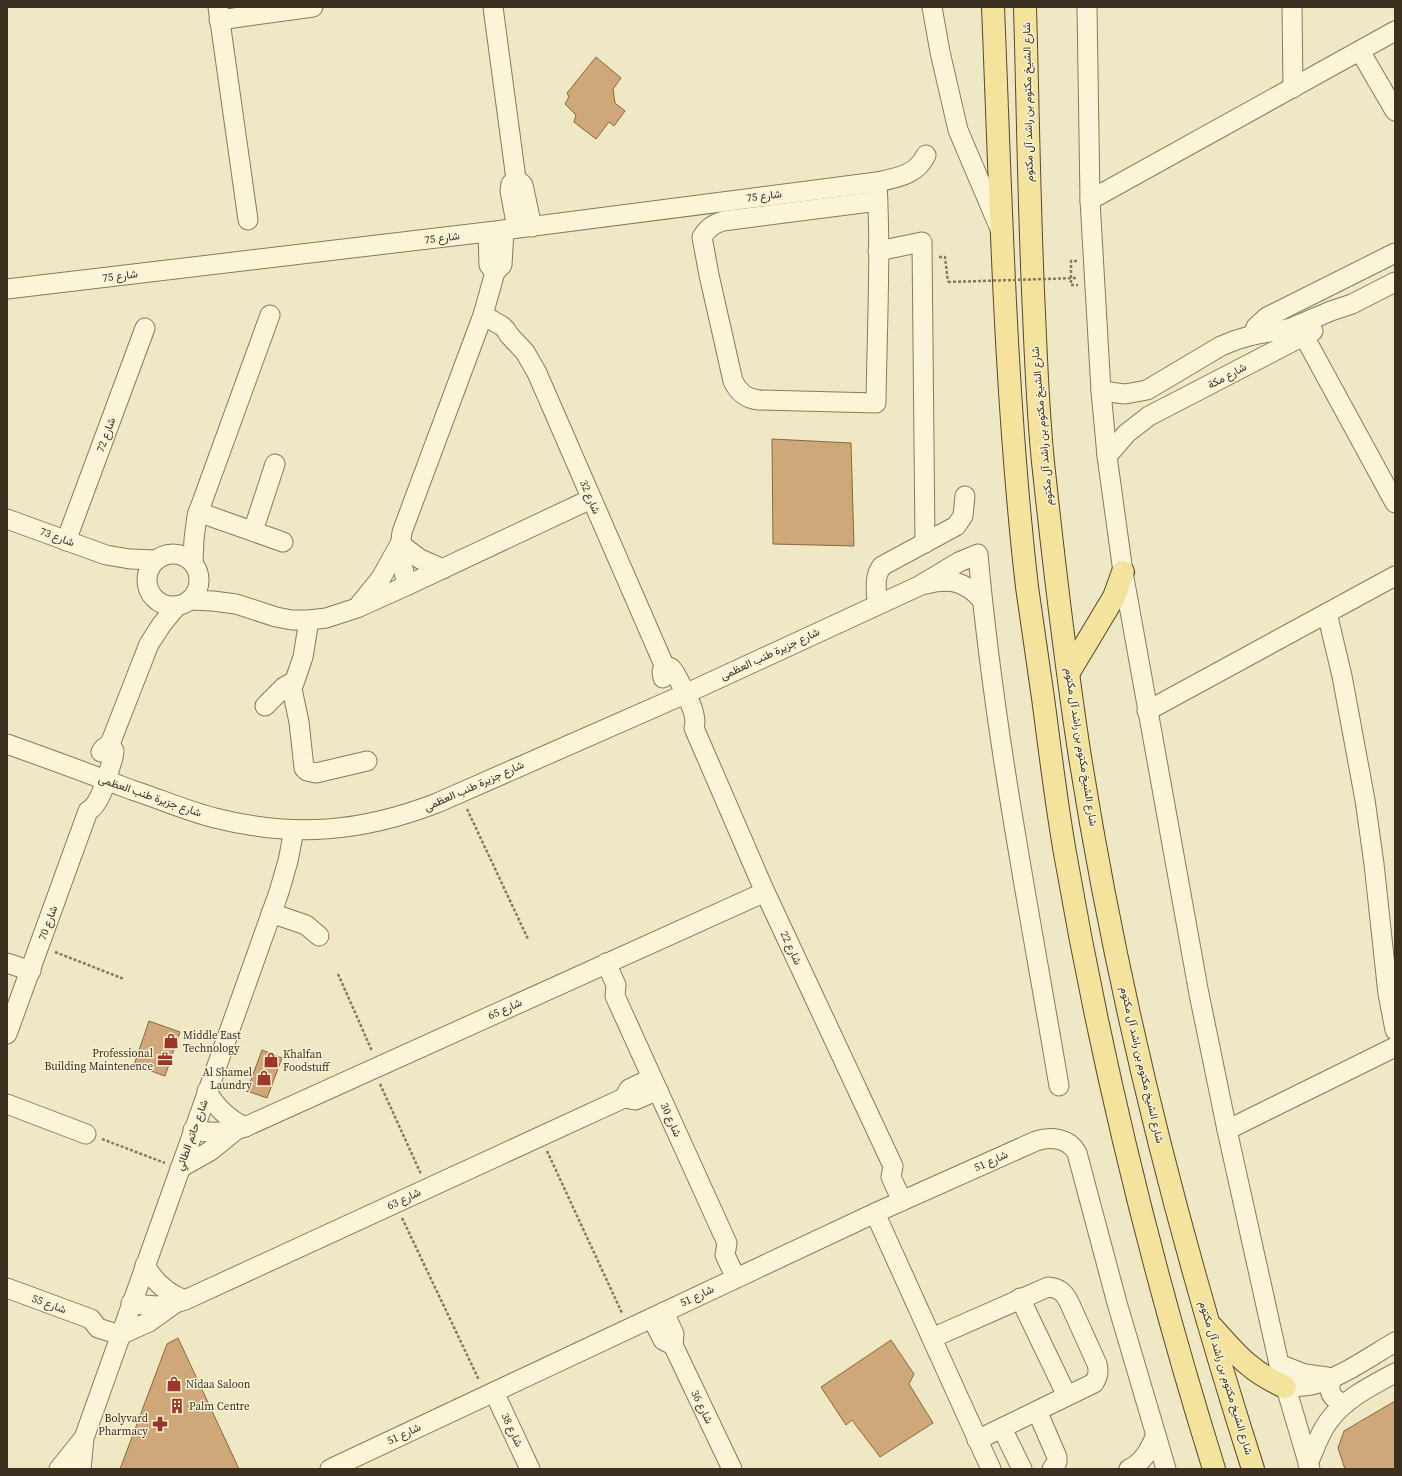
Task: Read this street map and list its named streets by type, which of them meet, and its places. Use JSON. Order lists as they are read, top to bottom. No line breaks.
{"streets":{"main road":["شارع الشيخ مكتوم بن راشد آل مكتوم"],"street":["شارع 75","شارع مكة","شارع 72","شارع 32","شارع 73","شارع جزيرة طنب العظمى","شارع 70","شارع 22","شارع 65","شارع 30","شارع حاتم الطائي","شارع 51","شارع 63","شارع 55","شارع 36","شارع 38"]},"crossings":[["شارع 72","شارع 73"],["شارع 32","شارع جزيرة طنب العظمى"],["شارع 32","شارع 22"],["شارع 73","شارع 70"],["شارع جزيرة طنب العظمى","شارع 70"],["شارع جزيرة طنب العظمى","شارع 22"],["شارع جزيرة طنب العظمى","شارع حاتم الطائي"],["شارع 22","شارع 65"],["شارع 22","شارع 51"],["شارع 65","شارع 30"],["شارع 65","شارع حاتم الطائي"],["شارع 30","شارع 51"],["شارع 30","شارع 63"],["شارع حاتم الطائي","شارع 63"],["شارع حاتم الطائي","شارع 55"],["شارع 51","شارع 36"],["شارع 51","شارع 38"],["شارع 63","شارع 55"]],"places":{"shop":["Middle East Technology","Khalfan Foodstuff","Al Shamel Laundry","Nidaa Saloon"],"office":["Professional Building Maintenence"],"building":["Palm Centre"],"pharmacy":["Bolyvard Pharmacy"]}}
